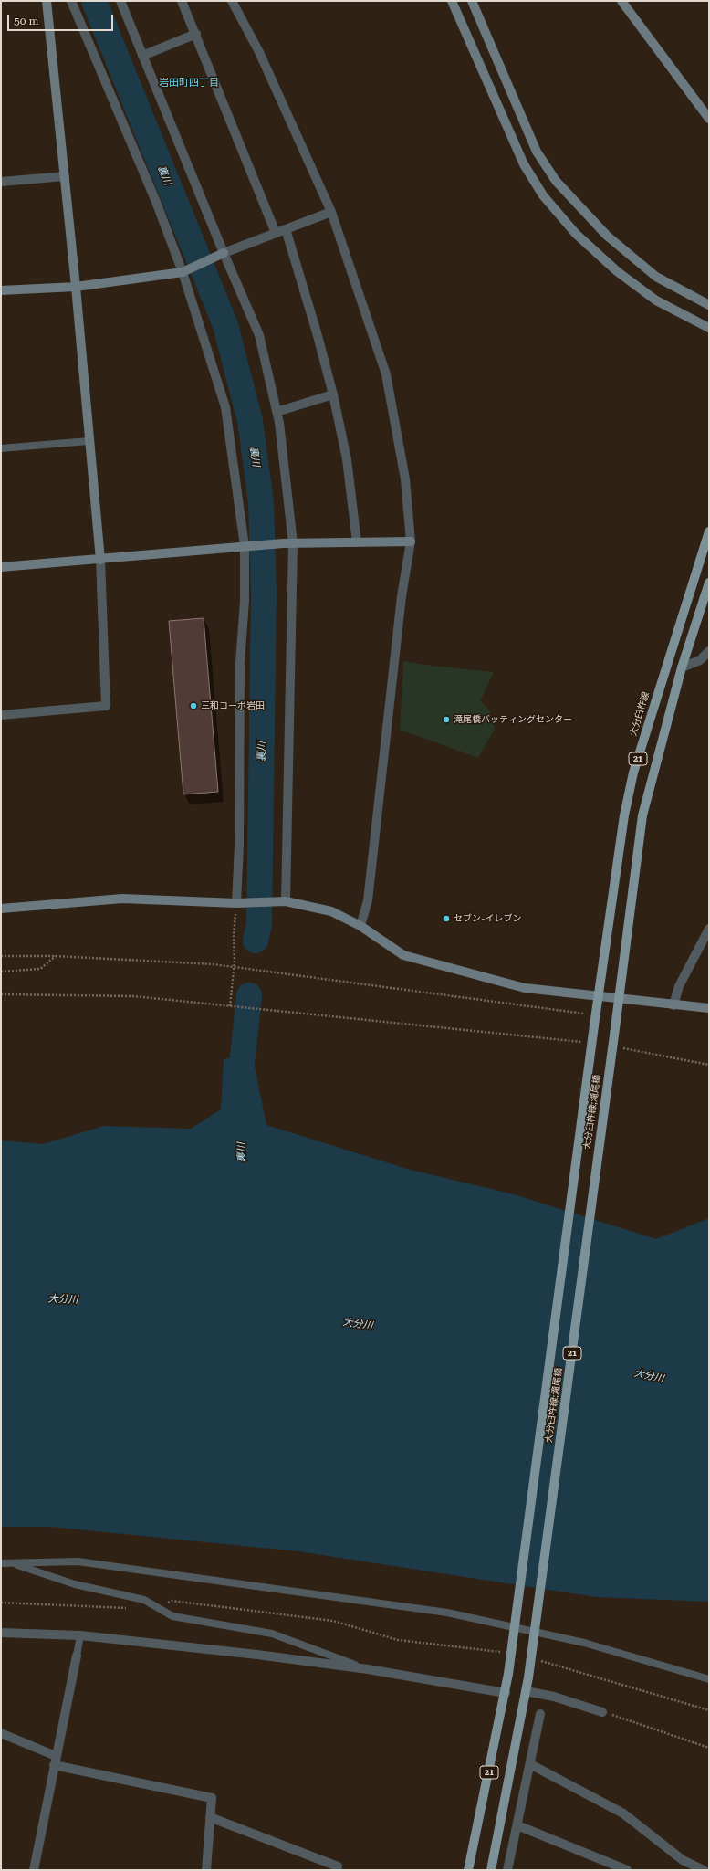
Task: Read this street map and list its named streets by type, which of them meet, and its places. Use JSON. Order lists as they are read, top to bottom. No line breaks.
{"streets":{"main road":["大分臼杵線","21","大分臼杵線;滝尾橋"]},"crossings":[["大分臼杵線","21"],["21","大分臼杵線;滝尾橋"]],"districts":["岩田町四丁目"],"water":["裏川","大分川"],"places":["三和コーポ岩田","滝尾橋バッティングセンター","セブン-イレブン"],"scale_bar":"50 m"}
